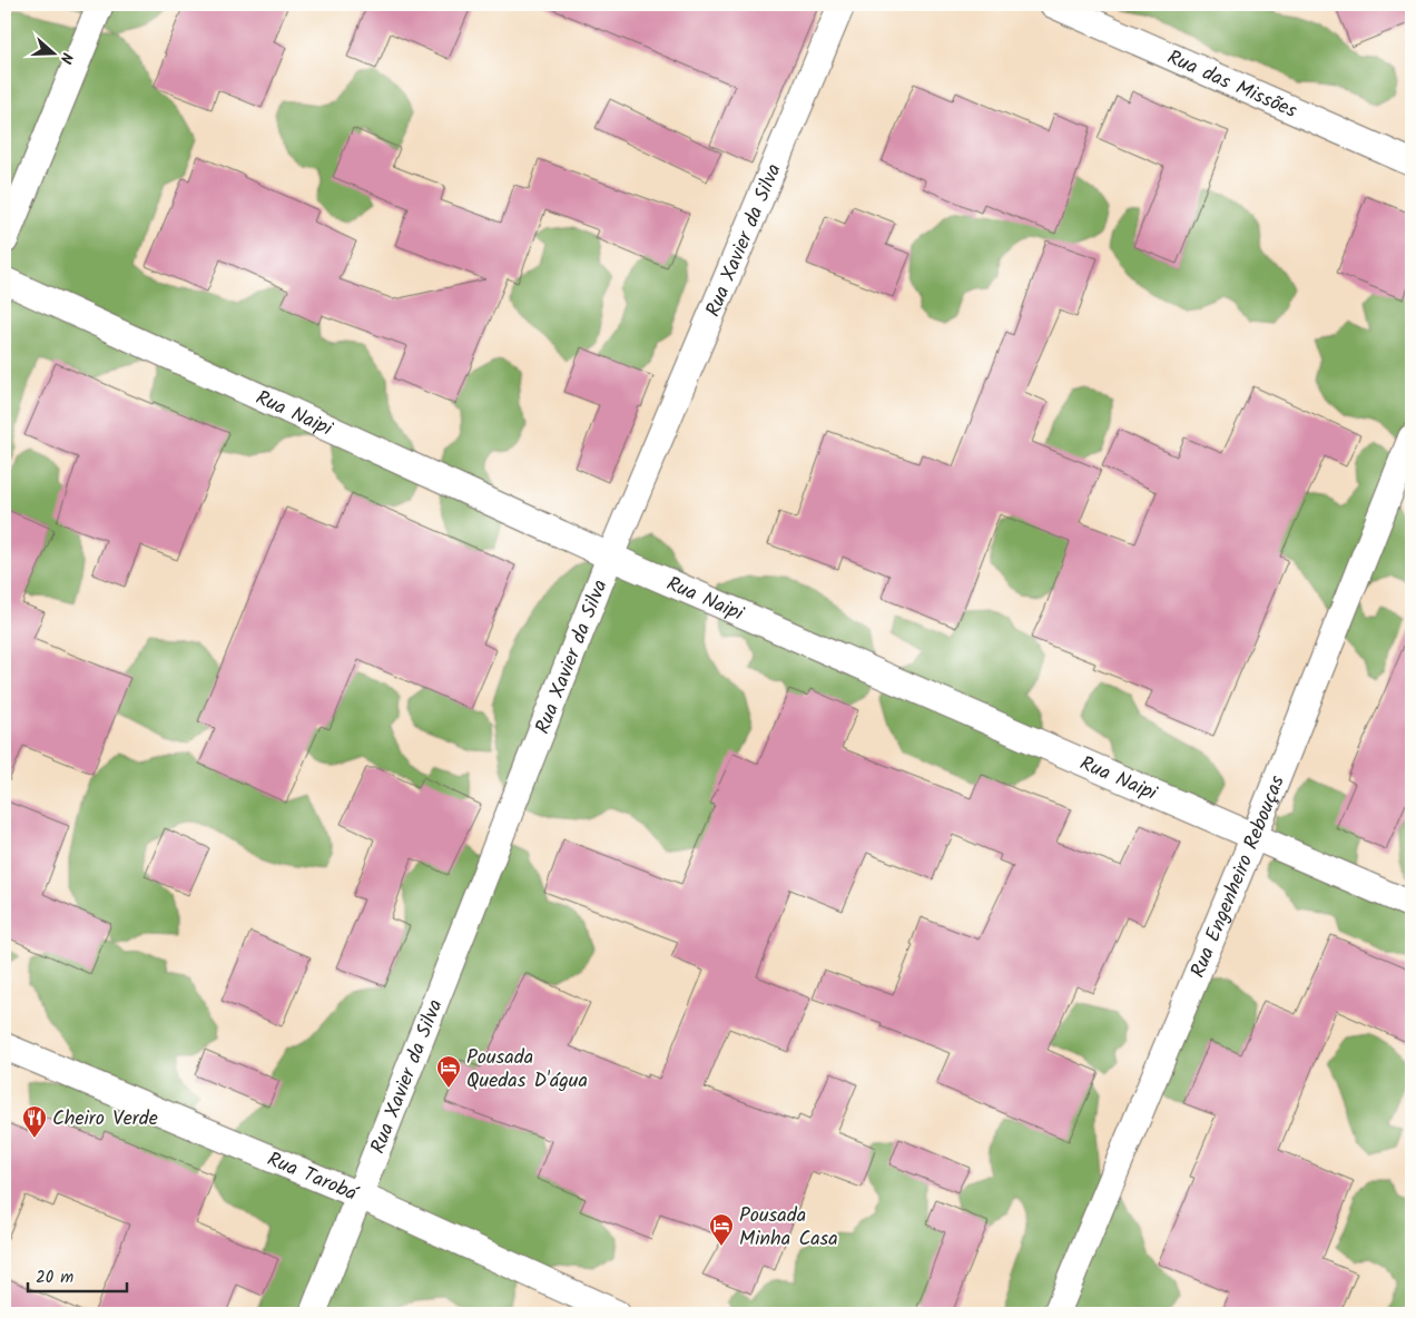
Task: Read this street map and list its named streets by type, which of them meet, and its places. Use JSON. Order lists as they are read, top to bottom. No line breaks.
{"streets":{"street":["Rua das Missões","Rua Xavier da Silva","Rua Naipi","Rua Engenheiro Rebouças","Rua Tarobá"]},"crossings":[["Rua Xavier da Silva","Rua Naipi"],["Rua Xavier da Silva","Rua Tarobá"],["Rua Naipi","Rua Engenheiro Rebouças"]],"places":{"hotel":["Pousada Quedas D'água","Pousada Minha Casa"],"restaurant":["Cheiro Verde"]},"scale_bar":"20 m","north":"right"}
